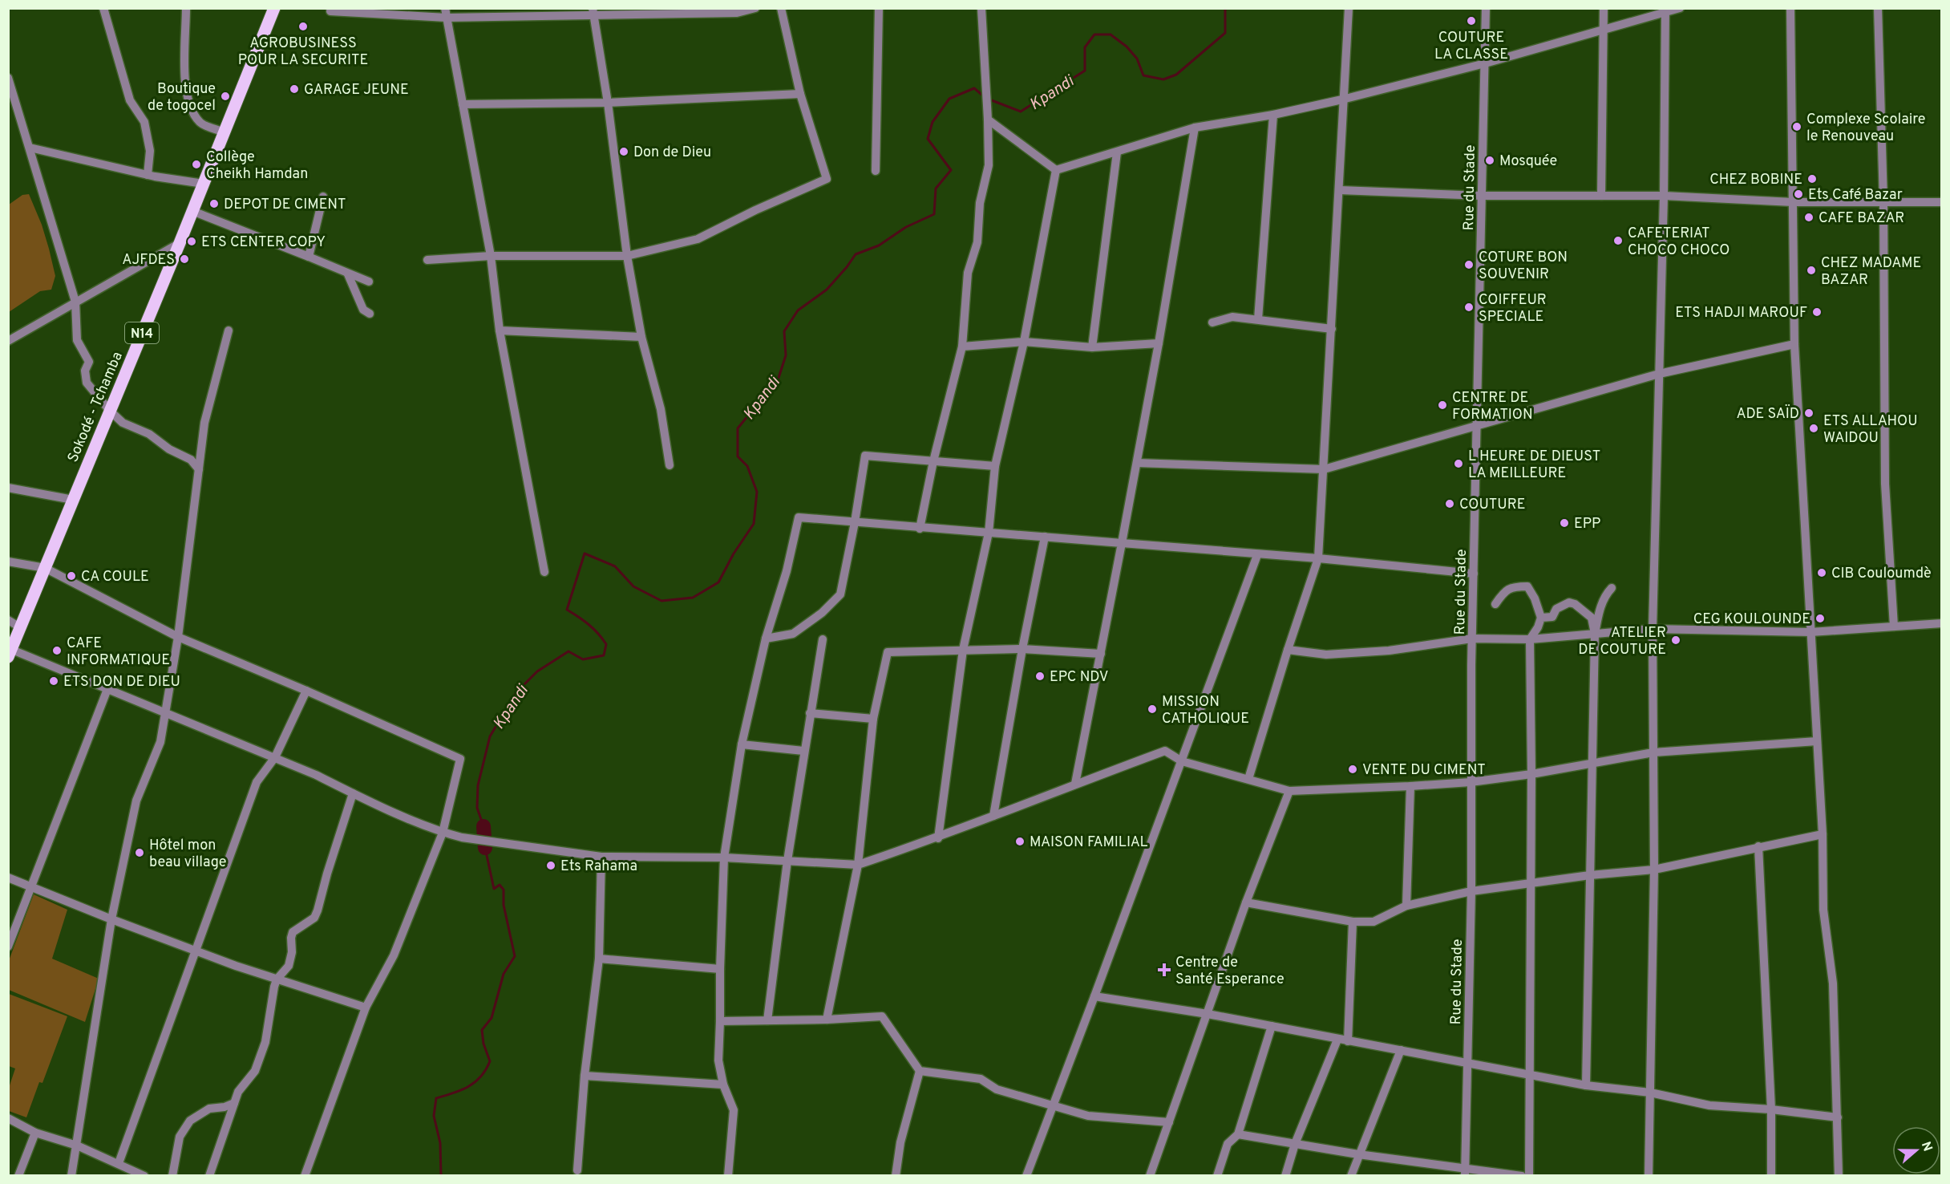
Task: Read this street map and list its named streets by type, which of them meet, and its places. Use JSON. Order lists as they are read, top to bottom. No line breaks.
{"streets":{"main road":["N14","Sokodé - Tchamba"],"street":["Rue du Stade"]},"water":["Kpandi"],"places":{"other":["COUTURE LA CLASSE","AGROBUSINESS POUR LA SECURITE","GARAGE JEUNE","Boutique de togocel","Complexe Scolaire le Renouveau","Don de Dieu","Mosquée","Collège Cheikh Hamdan","CHEZ BOBINE","Ets Café Bazar","DEPOT DE CIMENT","CAFE BAZAR","CAFETERIAT CHOCO CHOCO","ETS CENTER COPY","AJFDES","COTURE BON SOUVENIR","CHEZ MADAME BAZAR","COIFFEUR SPECIALE","ETS HADJI MAROUF","CENTRE DE FORMATION","ADE SAÏD","ETS ALLAHOU WAIDOU","L HEURE DE DIEUST LA MEILLEURE","COUTURE","EPP","CIB Couloumdè","CA COULE","CEG KOULOUNDE","ATELIER DE COUTURE","CAFE INFORMATIQUE","EPC NDV","ETS DON DE DIEU","MISSION CATHOLIQUE","VENTE DU CIMENT","MAISON FAMILIAL","Hôtel mon beau village","Ets Rahama"],"health":["Centre de Santé Esperance"]},"north":"right"}
